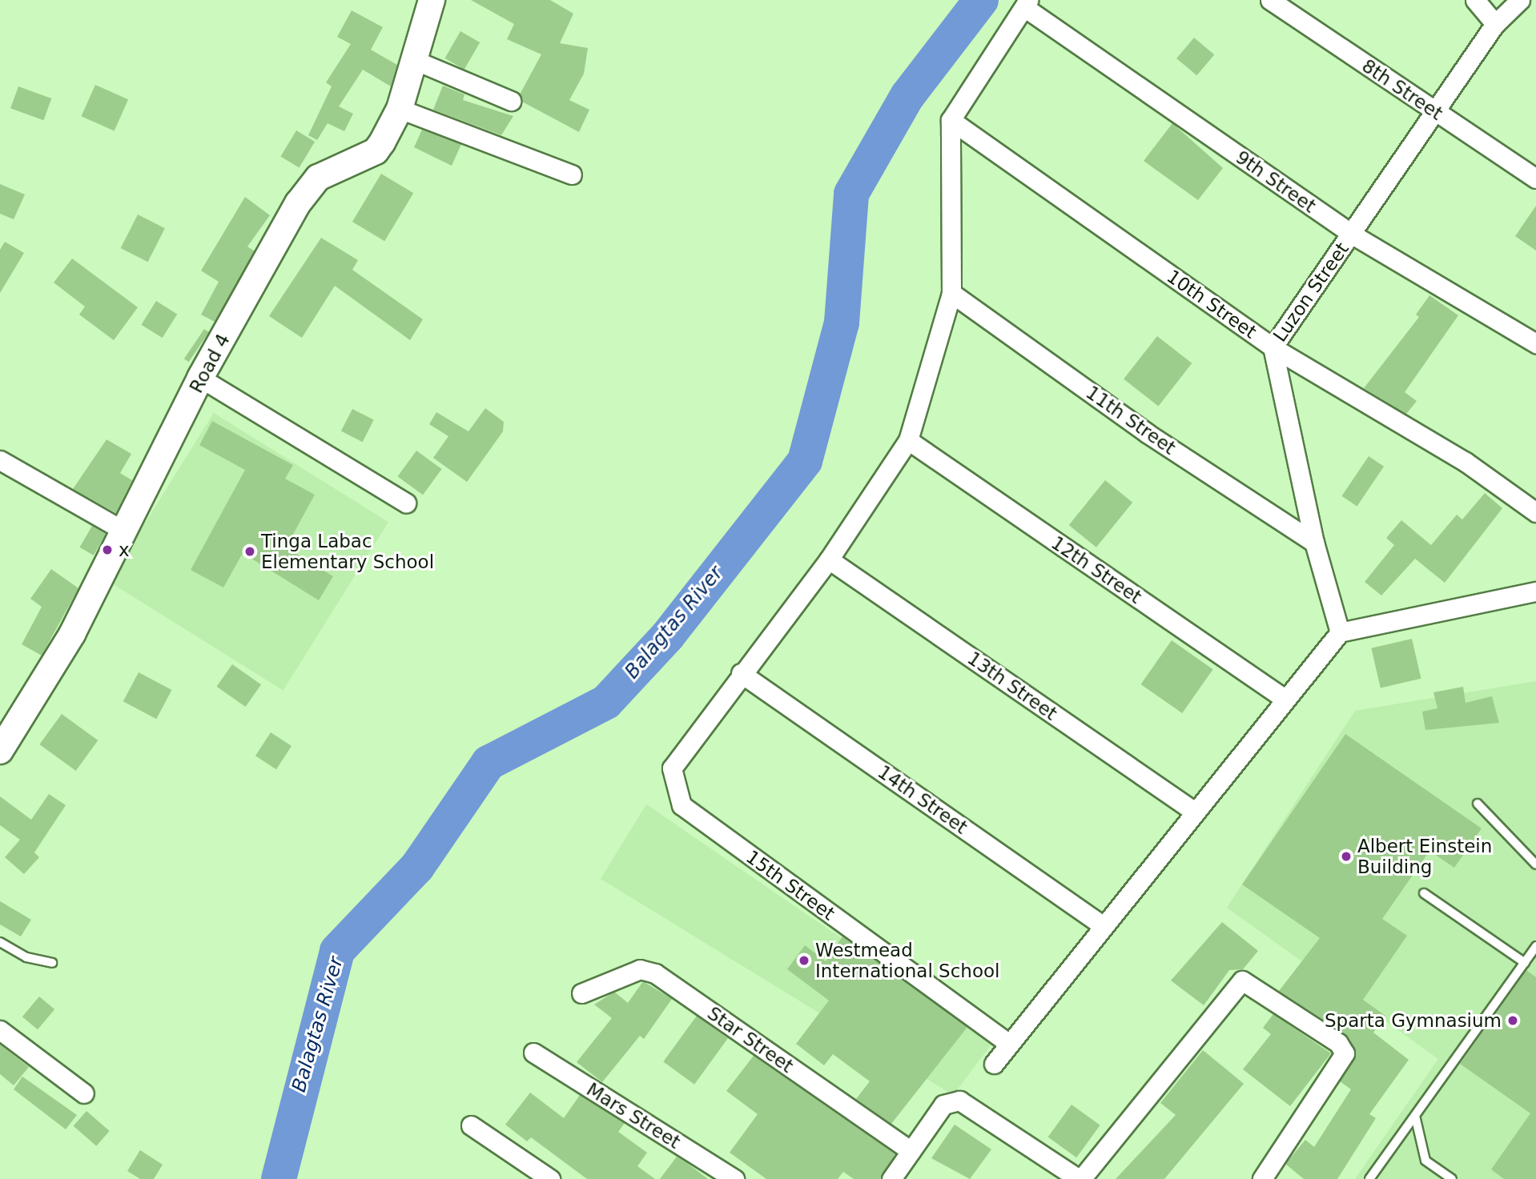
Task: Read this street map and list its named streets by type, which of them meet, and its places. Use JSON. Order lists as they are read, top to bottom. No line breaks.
{"streets":{"street":["8th Street","9th Street","Luzon Street","10th Street","Road 4","11th Street","12th Street","13th Street","14th Street","15th Street","Star Street","Mars Street"]},"crossings":[["8th Street","Luzon Street"],["9th Street","Luzon Street"],["Luzon Street","10th Street"],["Luzon Street","11th Street"],["14th Street","15th Street"]],"water":["Balagtas River"],"places":["x","Tinga Labac Elementary School","Albert Einstein Building","Westmead International School","Sparta Gymnasium"]}
